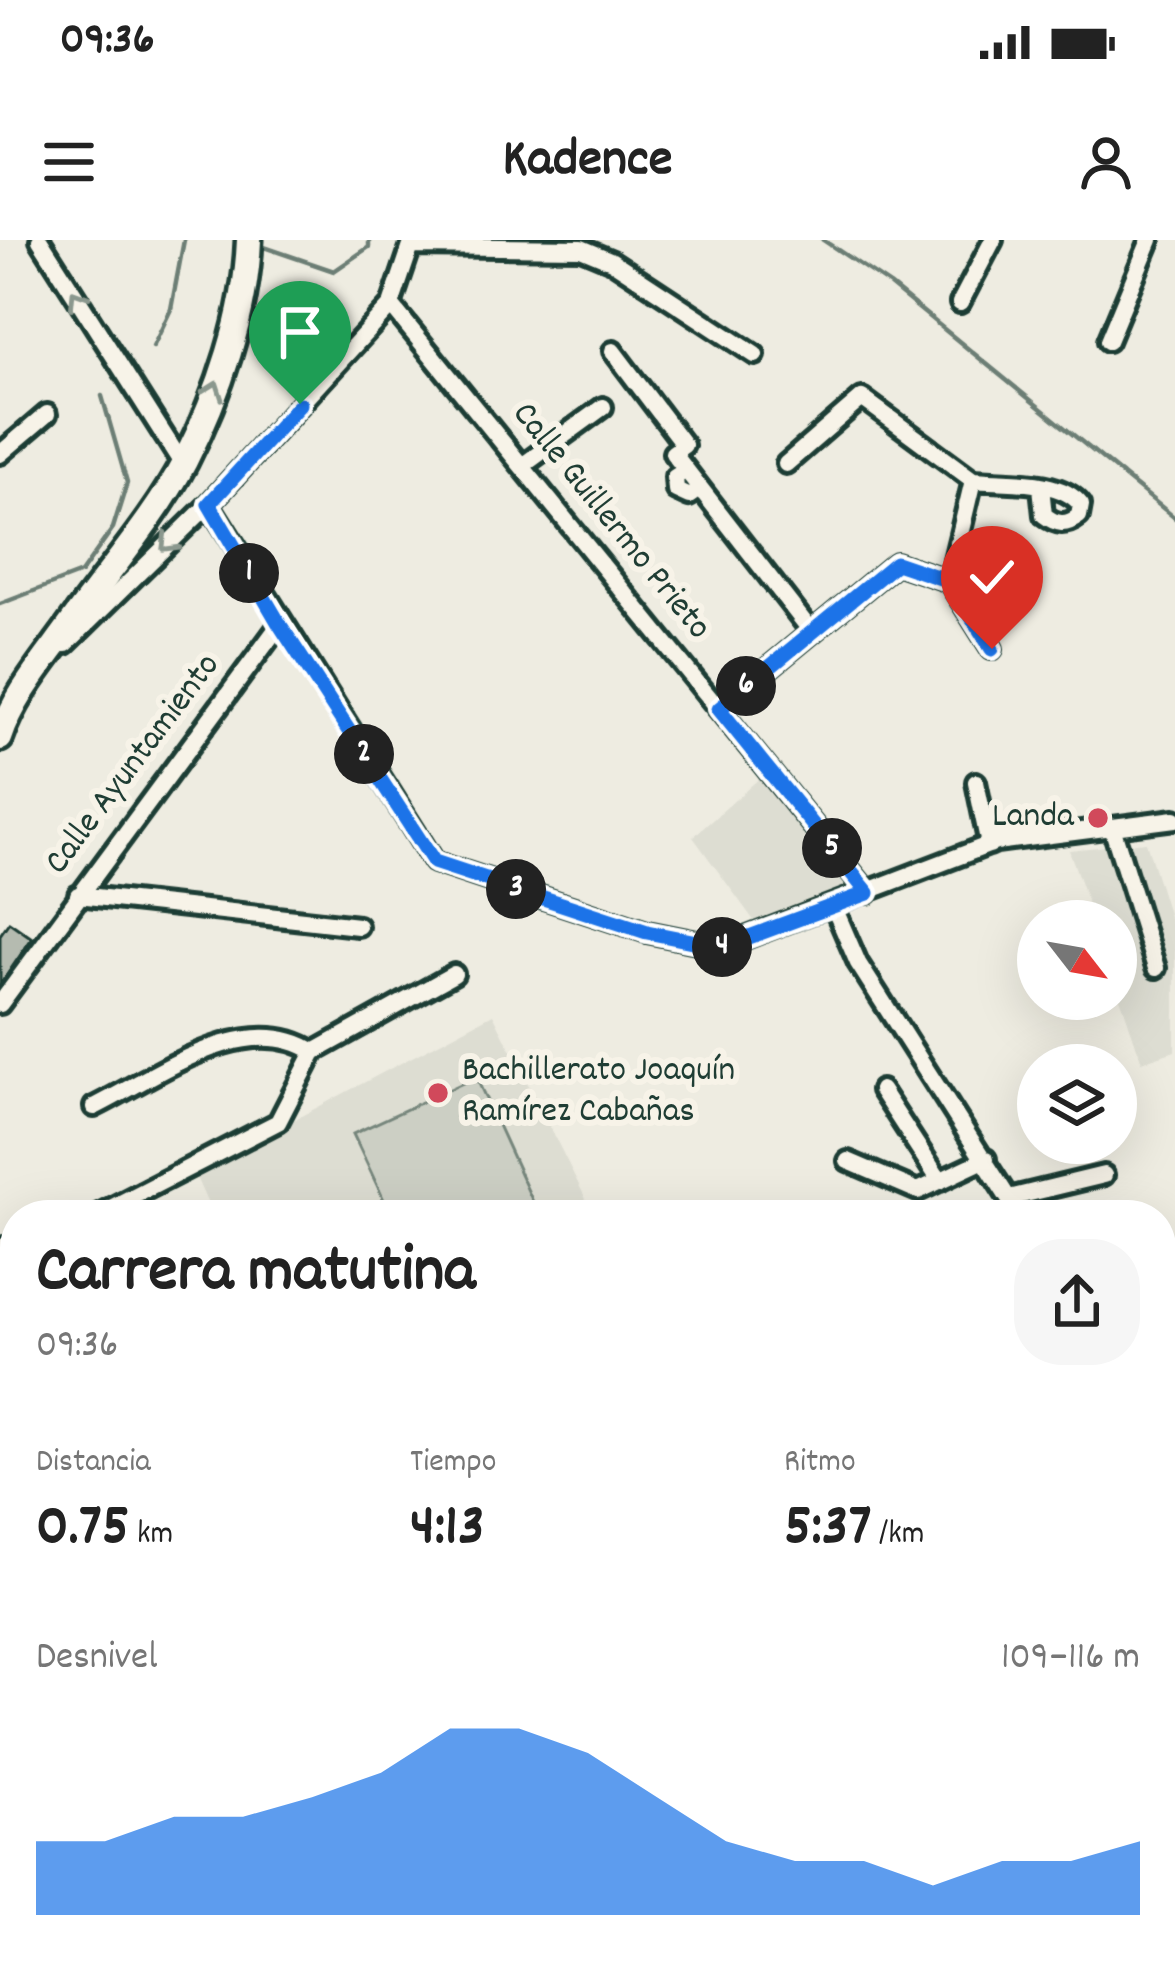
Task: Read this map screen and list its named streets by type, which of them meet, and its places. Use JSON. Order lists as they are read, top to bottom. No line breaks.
{"streets":{"street":["Calle Guillermo Prieto","Calle Ayuntamiento"]},"places":["Landa","Bachillerato Joaquín Ramírez Cabañas"],"north":"bottom right","page":{"status":"09:36","header":"Kadence","pins":["1","6","2","5","3","4"],"heading":["Carrera matutina","09:36"],"stats":[["Distancia","0.75 km"],["Tiempo","4:13"],["Ritmo","5:37 /km"]],"chart":["Desnivel","109–116 m"]}}
